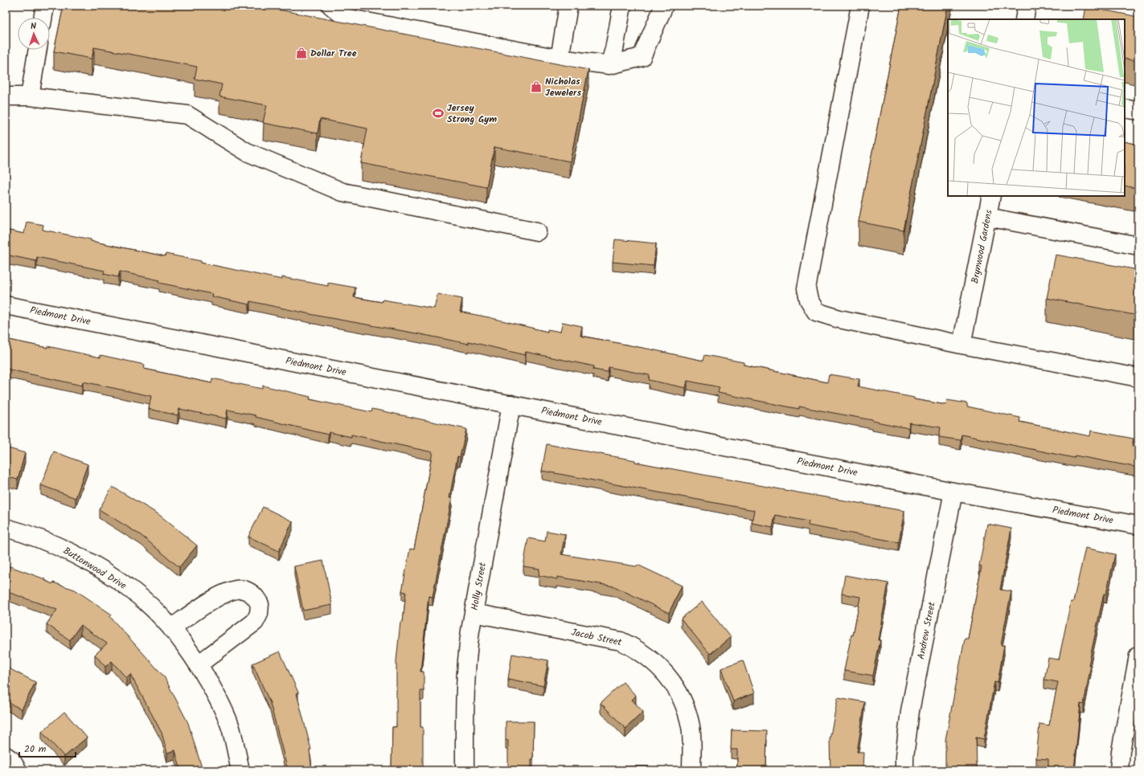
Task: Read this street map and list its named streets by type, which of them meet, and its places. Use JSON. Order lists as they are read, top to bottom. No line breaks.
{"streets":{"street":["Brynwood Gardens","Piedmont Drive","Buttonwood Drive","Holly Street","Andrew Street","Jacob Street"]},"crossings":[["Piedmont Drive","Holly Street"],["Piedmont Drive","Andrew Street"],["Holly Street","Jacob Street"]],"places":{"shop":["Dollar Tree","Nicholas Jewelers"],"sports":["Jersey Strong Gym"]},"scale_bar":"20 m","north":"top"}
